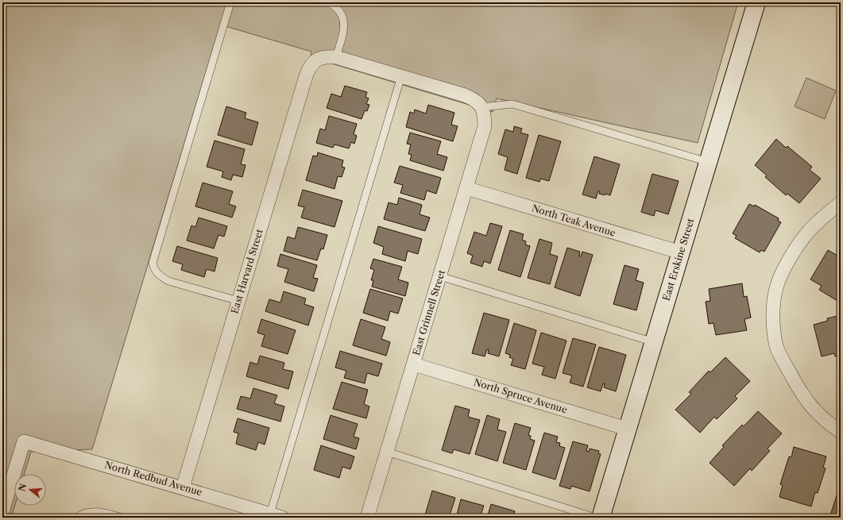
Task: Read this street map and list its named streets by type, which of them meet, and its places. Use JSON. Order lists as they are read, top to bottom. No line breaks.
{"streets":{"street":["North Teak Avenue","East Erskine Street","East Harvard Street","East Grinnell Street","North Spruce Avenue","North Redbud Avenue"]},"crossings":[["North Teak Avenue","East Erskine Street"],["North Teak Avenue","East Grinnell Street"],["East Erskine Street","North Spruce Avenue"],["East Harvard Street","North Redbud Avenue"],["East Grinnell Street","North Spruce Avenue"]],"north":"left"}
